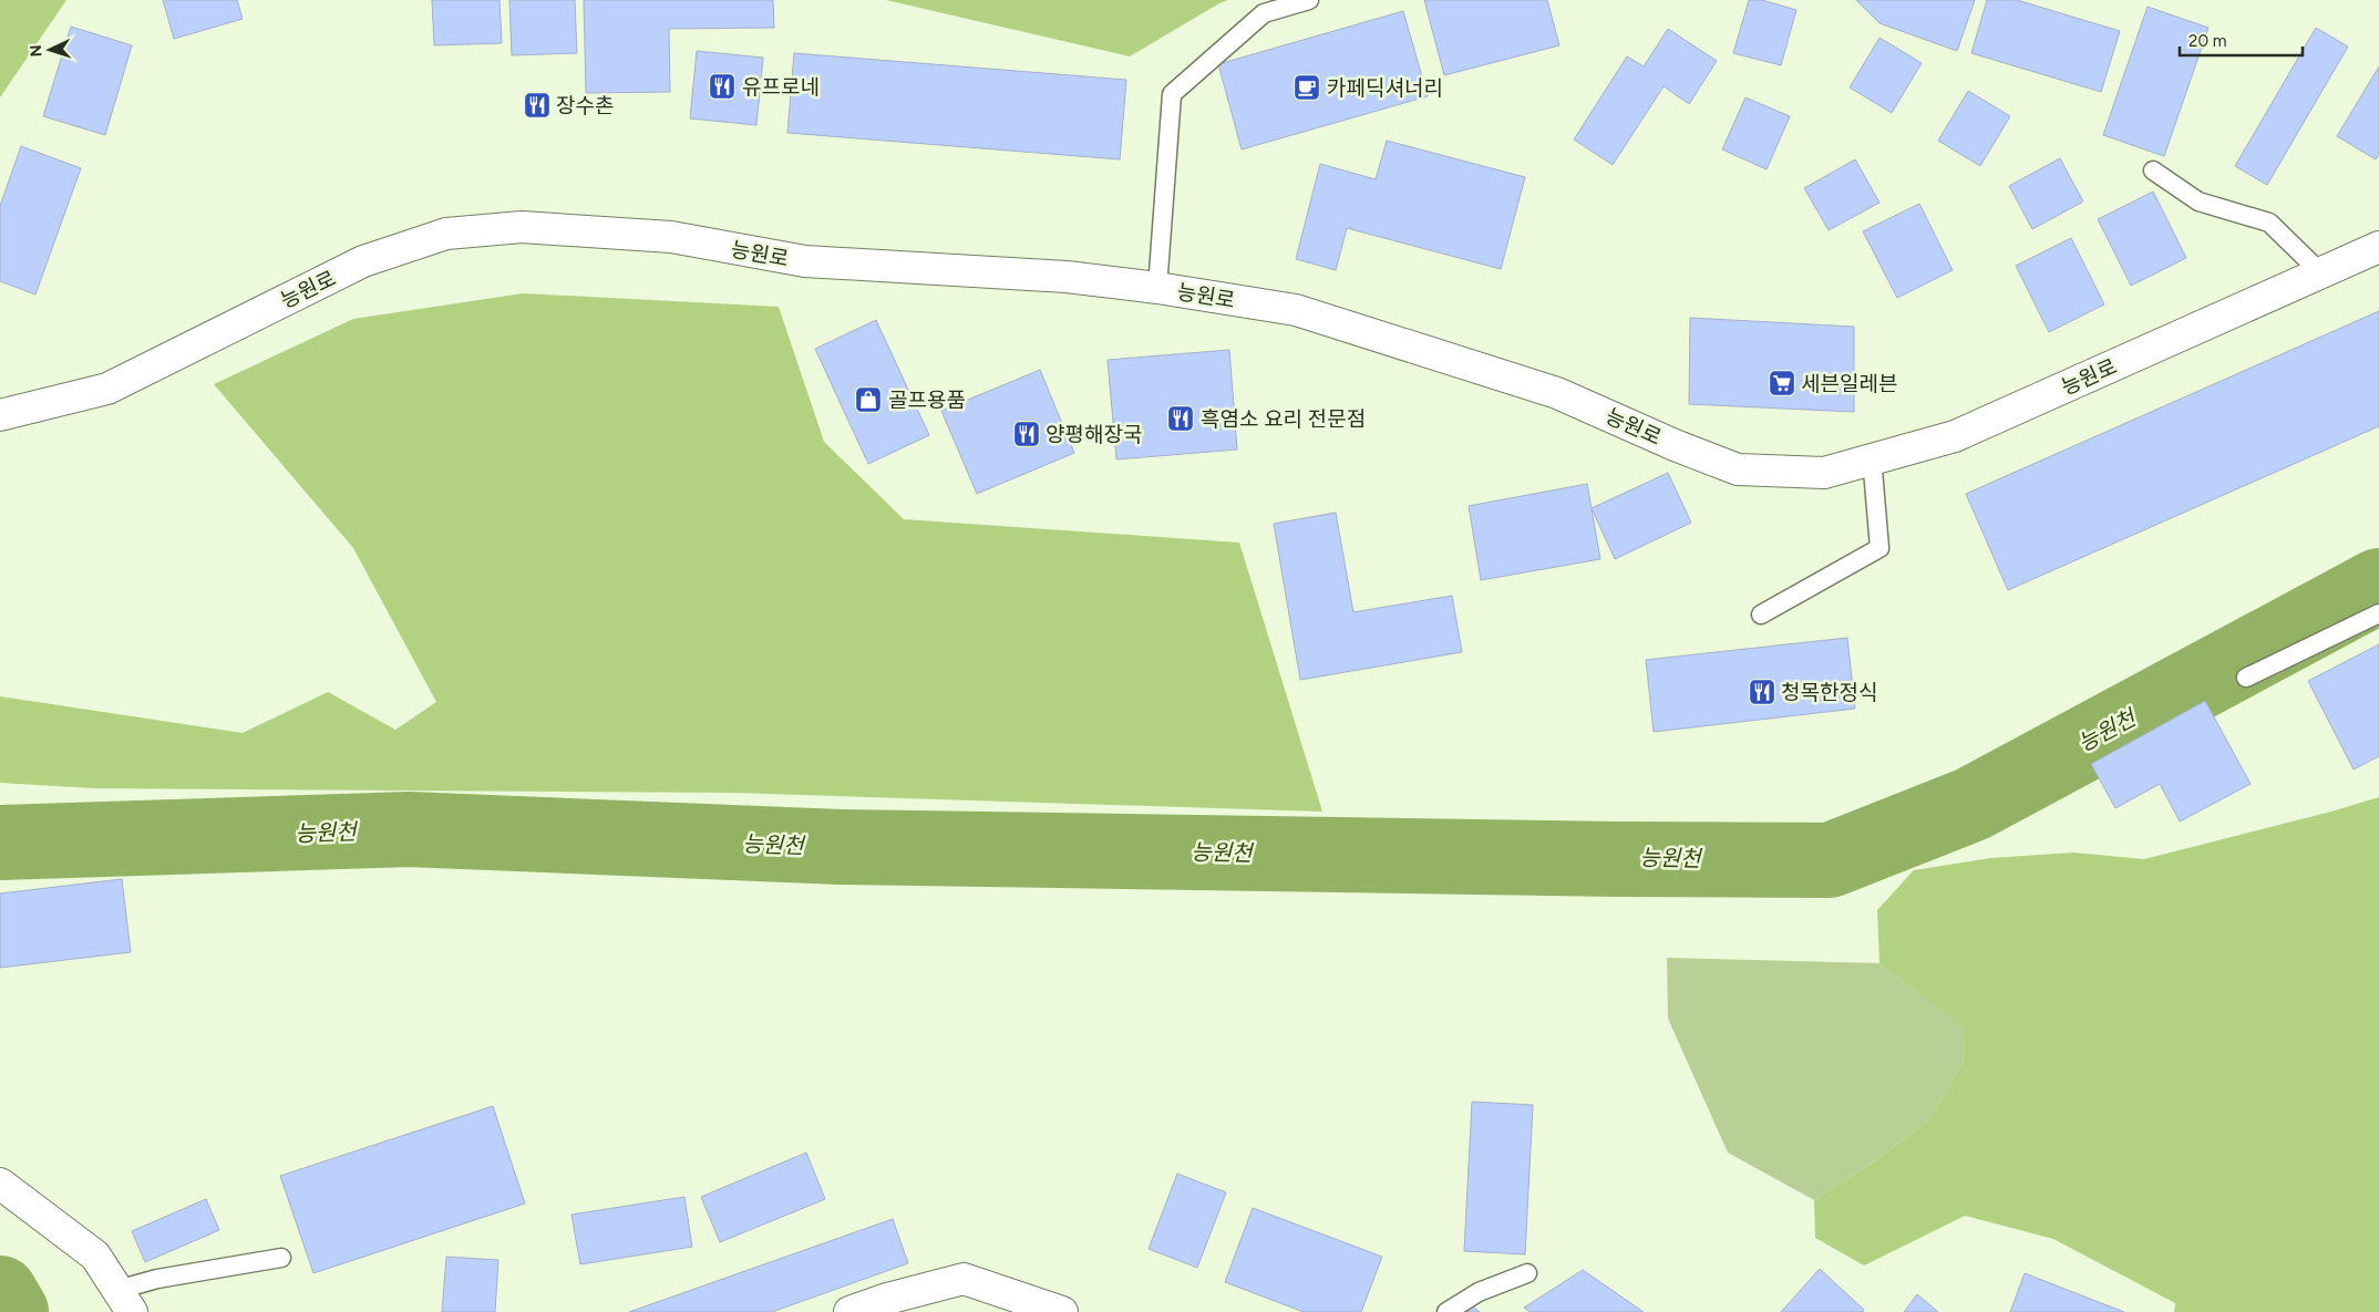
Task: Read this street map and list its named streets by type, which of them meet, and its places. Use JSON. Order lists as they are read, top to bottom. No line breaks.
{"streets":{"street":["능원로"]},"water":["능원천"],"places":{"restaurant":["유프로네","장수촌","흑염소 요리 전문점","양평해장국","청목한정식"],"cafe":["카페딕셔너리"],"supermarket":["세븐일레븐"],"shop":["골프용품"]},"scale_bar":"20 m","north":"left"}
